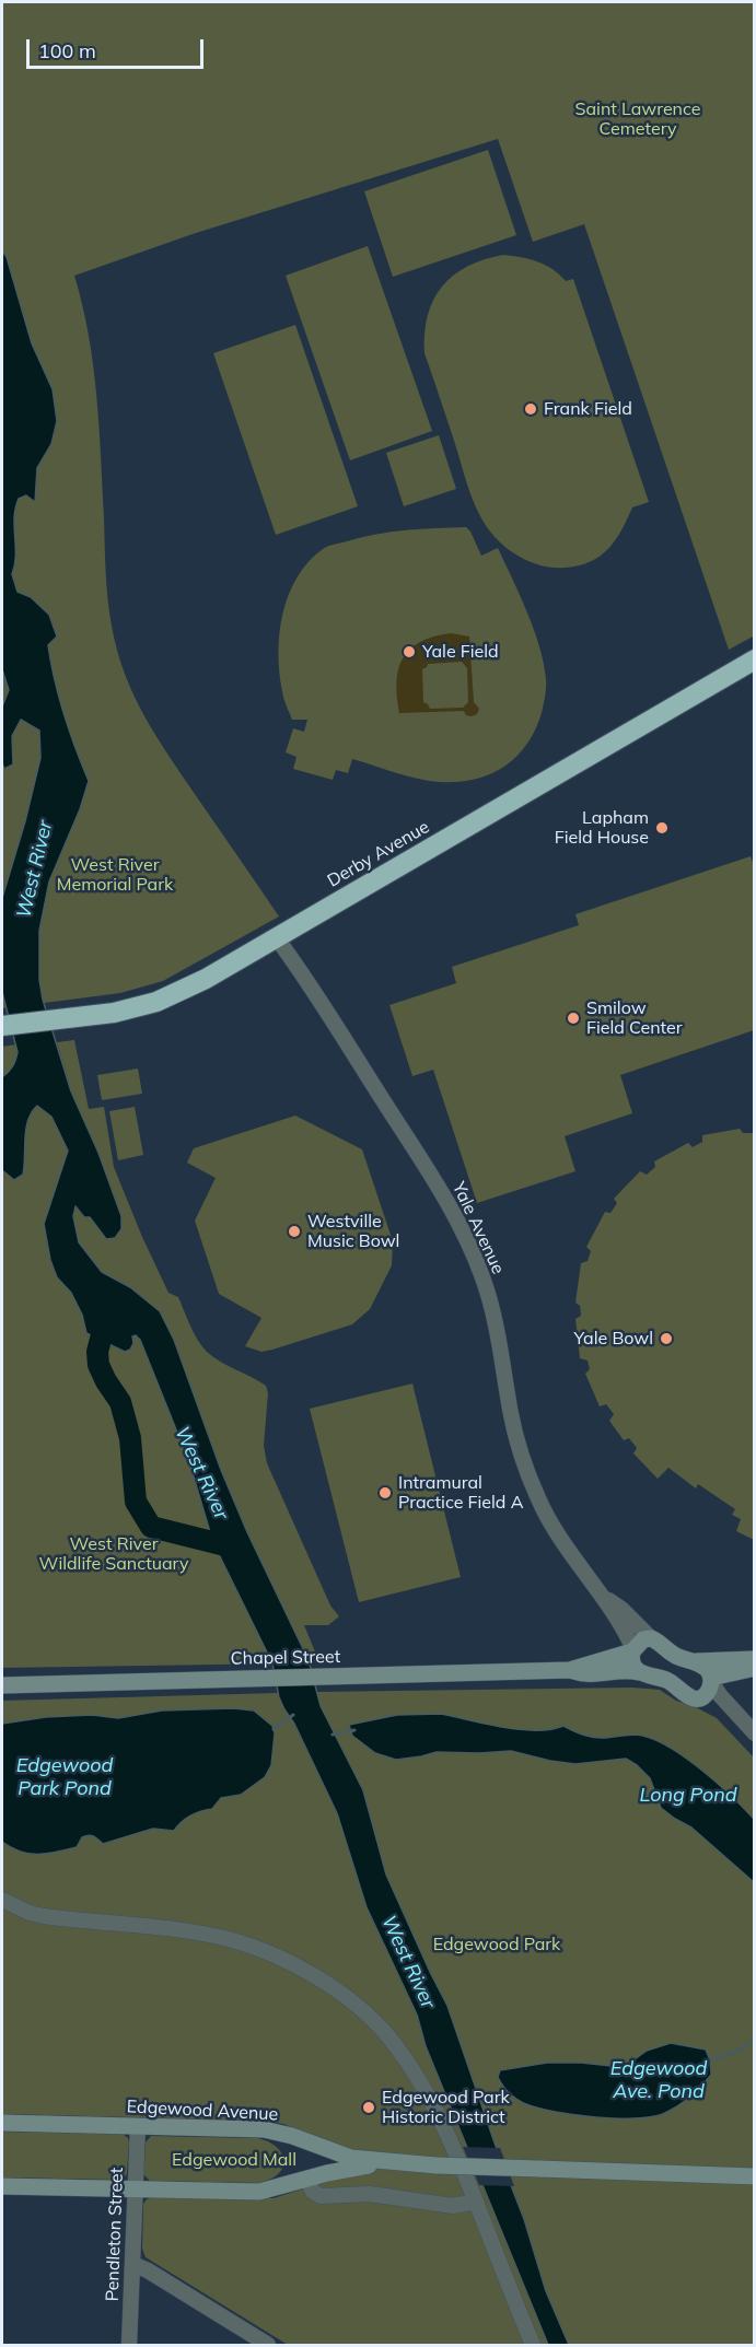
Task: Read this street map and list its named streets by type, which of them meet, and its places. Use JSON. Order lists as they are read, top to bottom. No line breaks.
{"streets":{"highway":["Derby Avenue"],"street":["Yale Avenue","Chapel Street","Edgewood Avenue","Pendleton Street"]},"crossings":[["Derby Avenue","Yale Avenue"],["Yale Avenue","Chapel Street"],["Edgewood Avenue","Pendleton Street"]],"water":["West River","Edgewood Park Pond","Long Pond","Edgewood Ave. Pond"],"parks":["Saint Lawrence Cemetery","West River Memorial Park","West River Wildlife Sanctuary","Edgewood Park","Edgewood Mall"],"places":["Frank Field","Yale Field","Lapham Field House","Smilow Field Center","Westville Music Bowl","Yale Bowl","Intramural Practice Field A","Edgewood Park Historic District"],"scale_bar":"100 m"}
